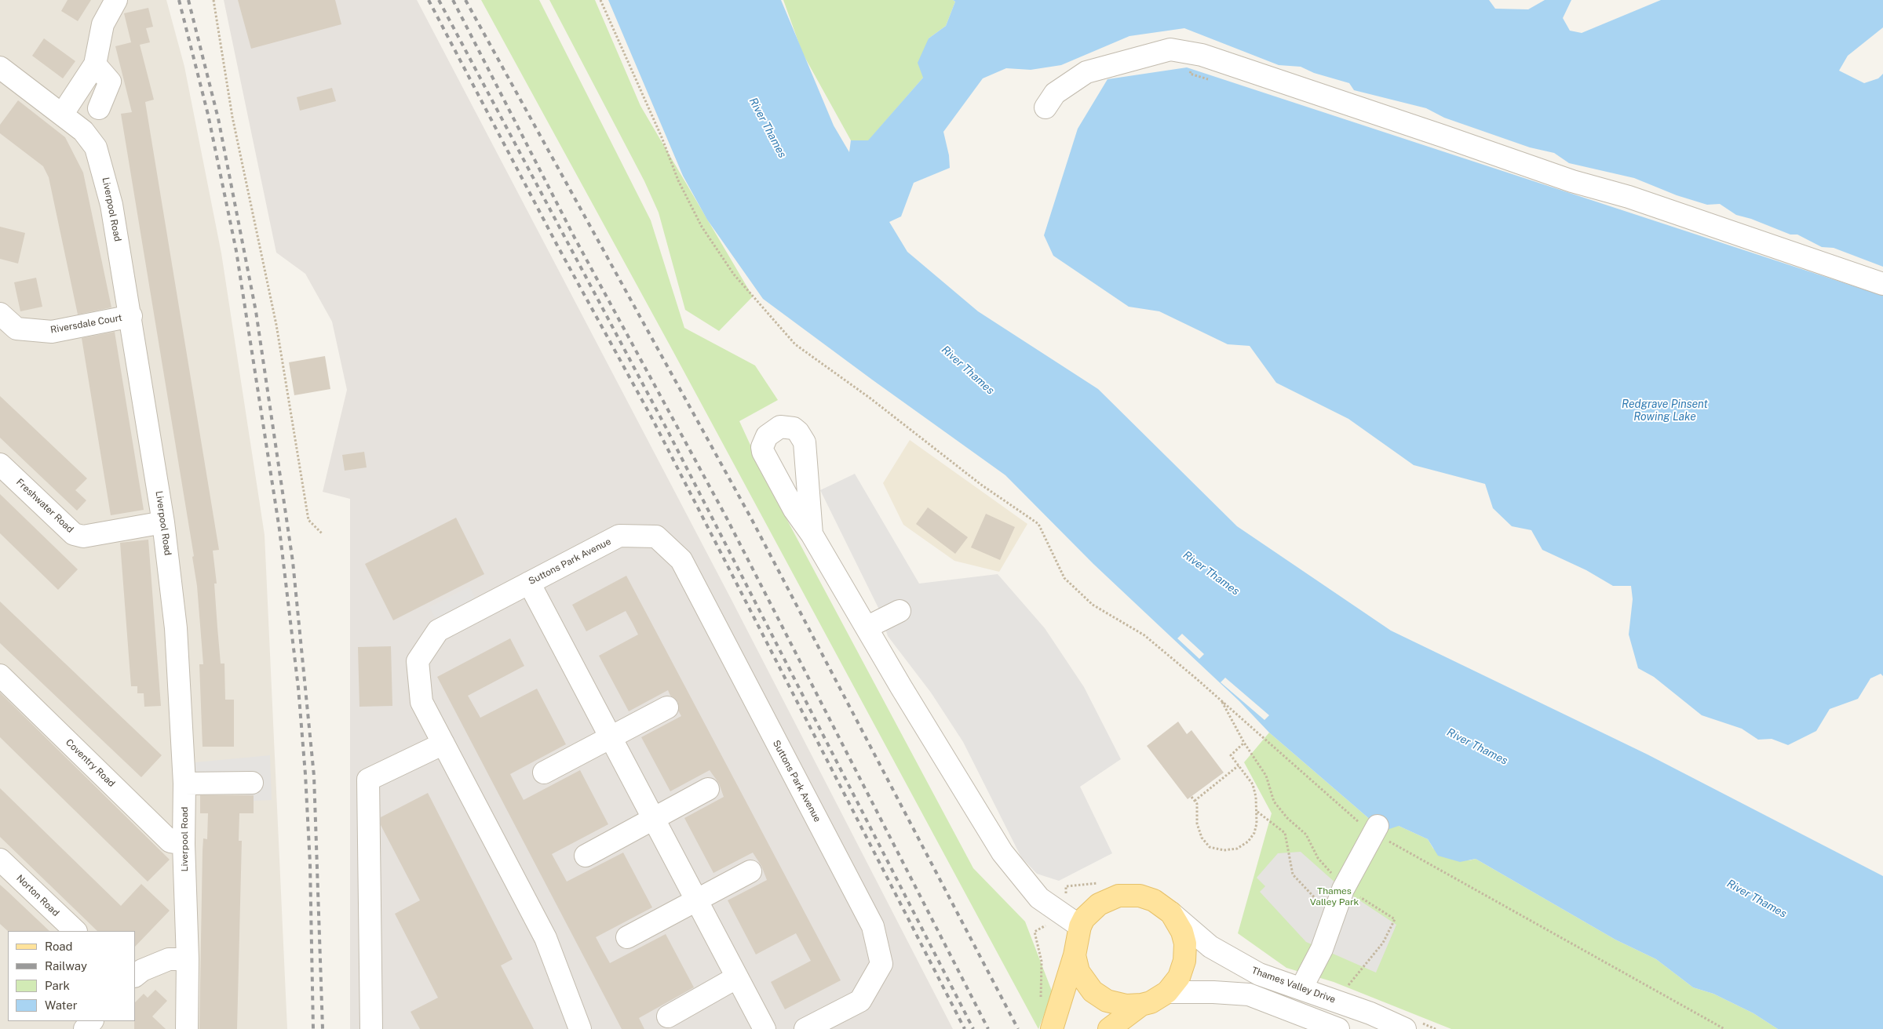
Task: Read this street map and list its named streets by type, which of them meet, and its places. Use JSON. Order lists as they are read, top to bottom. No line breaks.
{"streets":{"street":["Liverpool Road","Riversdale Court","Freshwater Road","Suttons Park Avenue","Coventry Road","Norton Road","Thames Valley Drive"]},"crossings":[["Liverpool Road","Riversdale Court"],["Liverpool Road","Freshwater Road"],["Liverpool Road","Coventry Road"]],"water":["River Thames","Redgrave Pinsent Rowing Lake"],"parks":["Thames Valley Park"],"legend":["Road","Railway","Park","Water"]}
